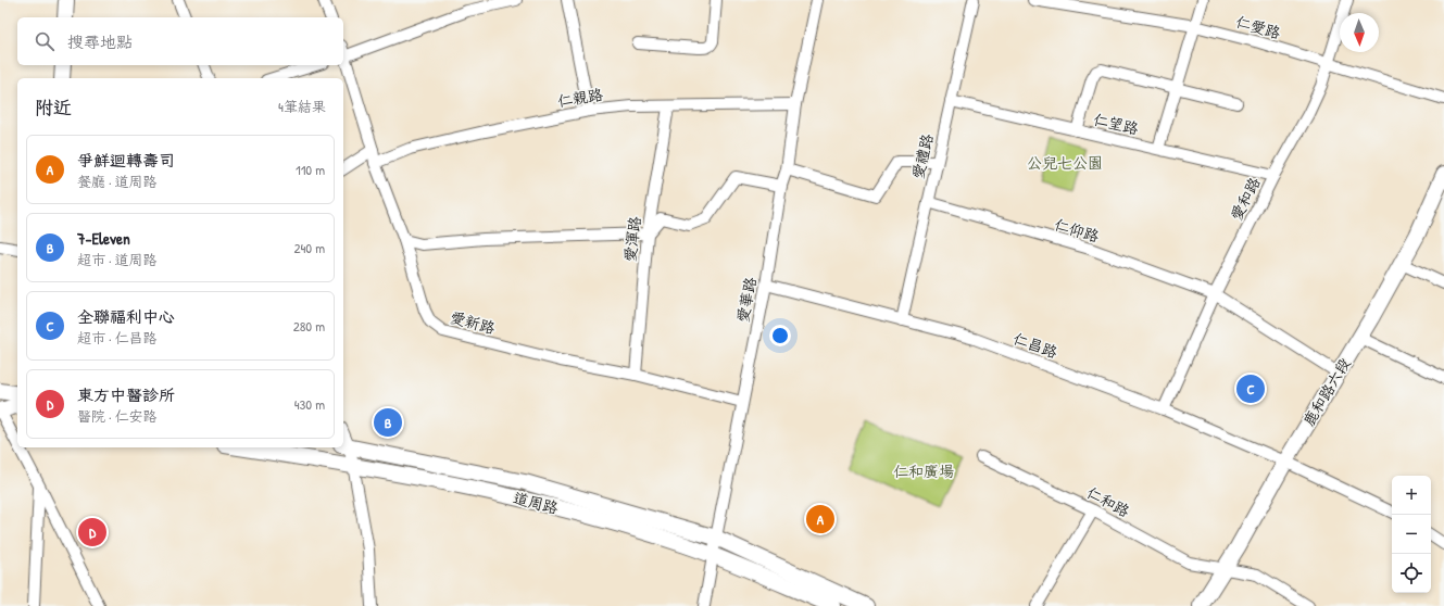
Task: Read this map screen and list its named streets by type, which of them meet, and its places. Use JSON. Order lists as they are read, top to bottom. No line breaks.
{"streets":{"main road":["鹿和路六段","道周路"],"street":["仁愛路","仁親路","仁望路","愛禮路","愛和路","仁仰路","愛渾路","愛華路","愛新路","仁昌路","仁和路"]},"crossings":[["仁愛路","愛和路"],["仁親路","愛渾路"],["仁親路","愛華路"],["仁親路","愛新路"],["仁望路","愛禮路"],["仁望路","愛和路"],["愛禮路","仁仰路"],["愛禮路","仁昌路"],["愛和路","仁仰路"],["愛和路","仁昌路"],["仁仰路","鹿和路六段"],["愛渾路","愛新路"],["愛華路","愛新路"],["愛華路","仁昌路"],["愛華路","道周路"],["仁昌路","鹿和路六段"],["鹿和路六段","仁和路"]],"parks":["公兒七公園","仁和廣場"],"north":"bottom","page":{"search":"搜尋地點","heading":["附近","4筆結果"],"list":[{"mark":"A","name":"爭鮮迴轉壽司","note":"餐廳 · 道周路","value":"110 m"},{"mark":"B","name":"7-Eleven","note":"超市 · 道周路","value":"240 m"},{"mark":"C","name":"全聯福利中心","note":"超市 · 仁昌路","value":"280 m"},{"mark":"D","name":"東方中醫診所","note":"醫院 · 仁安路","value":"430 m"}],"pins":["C","B","A","D"],"map_buttons":["+","−"]}}
